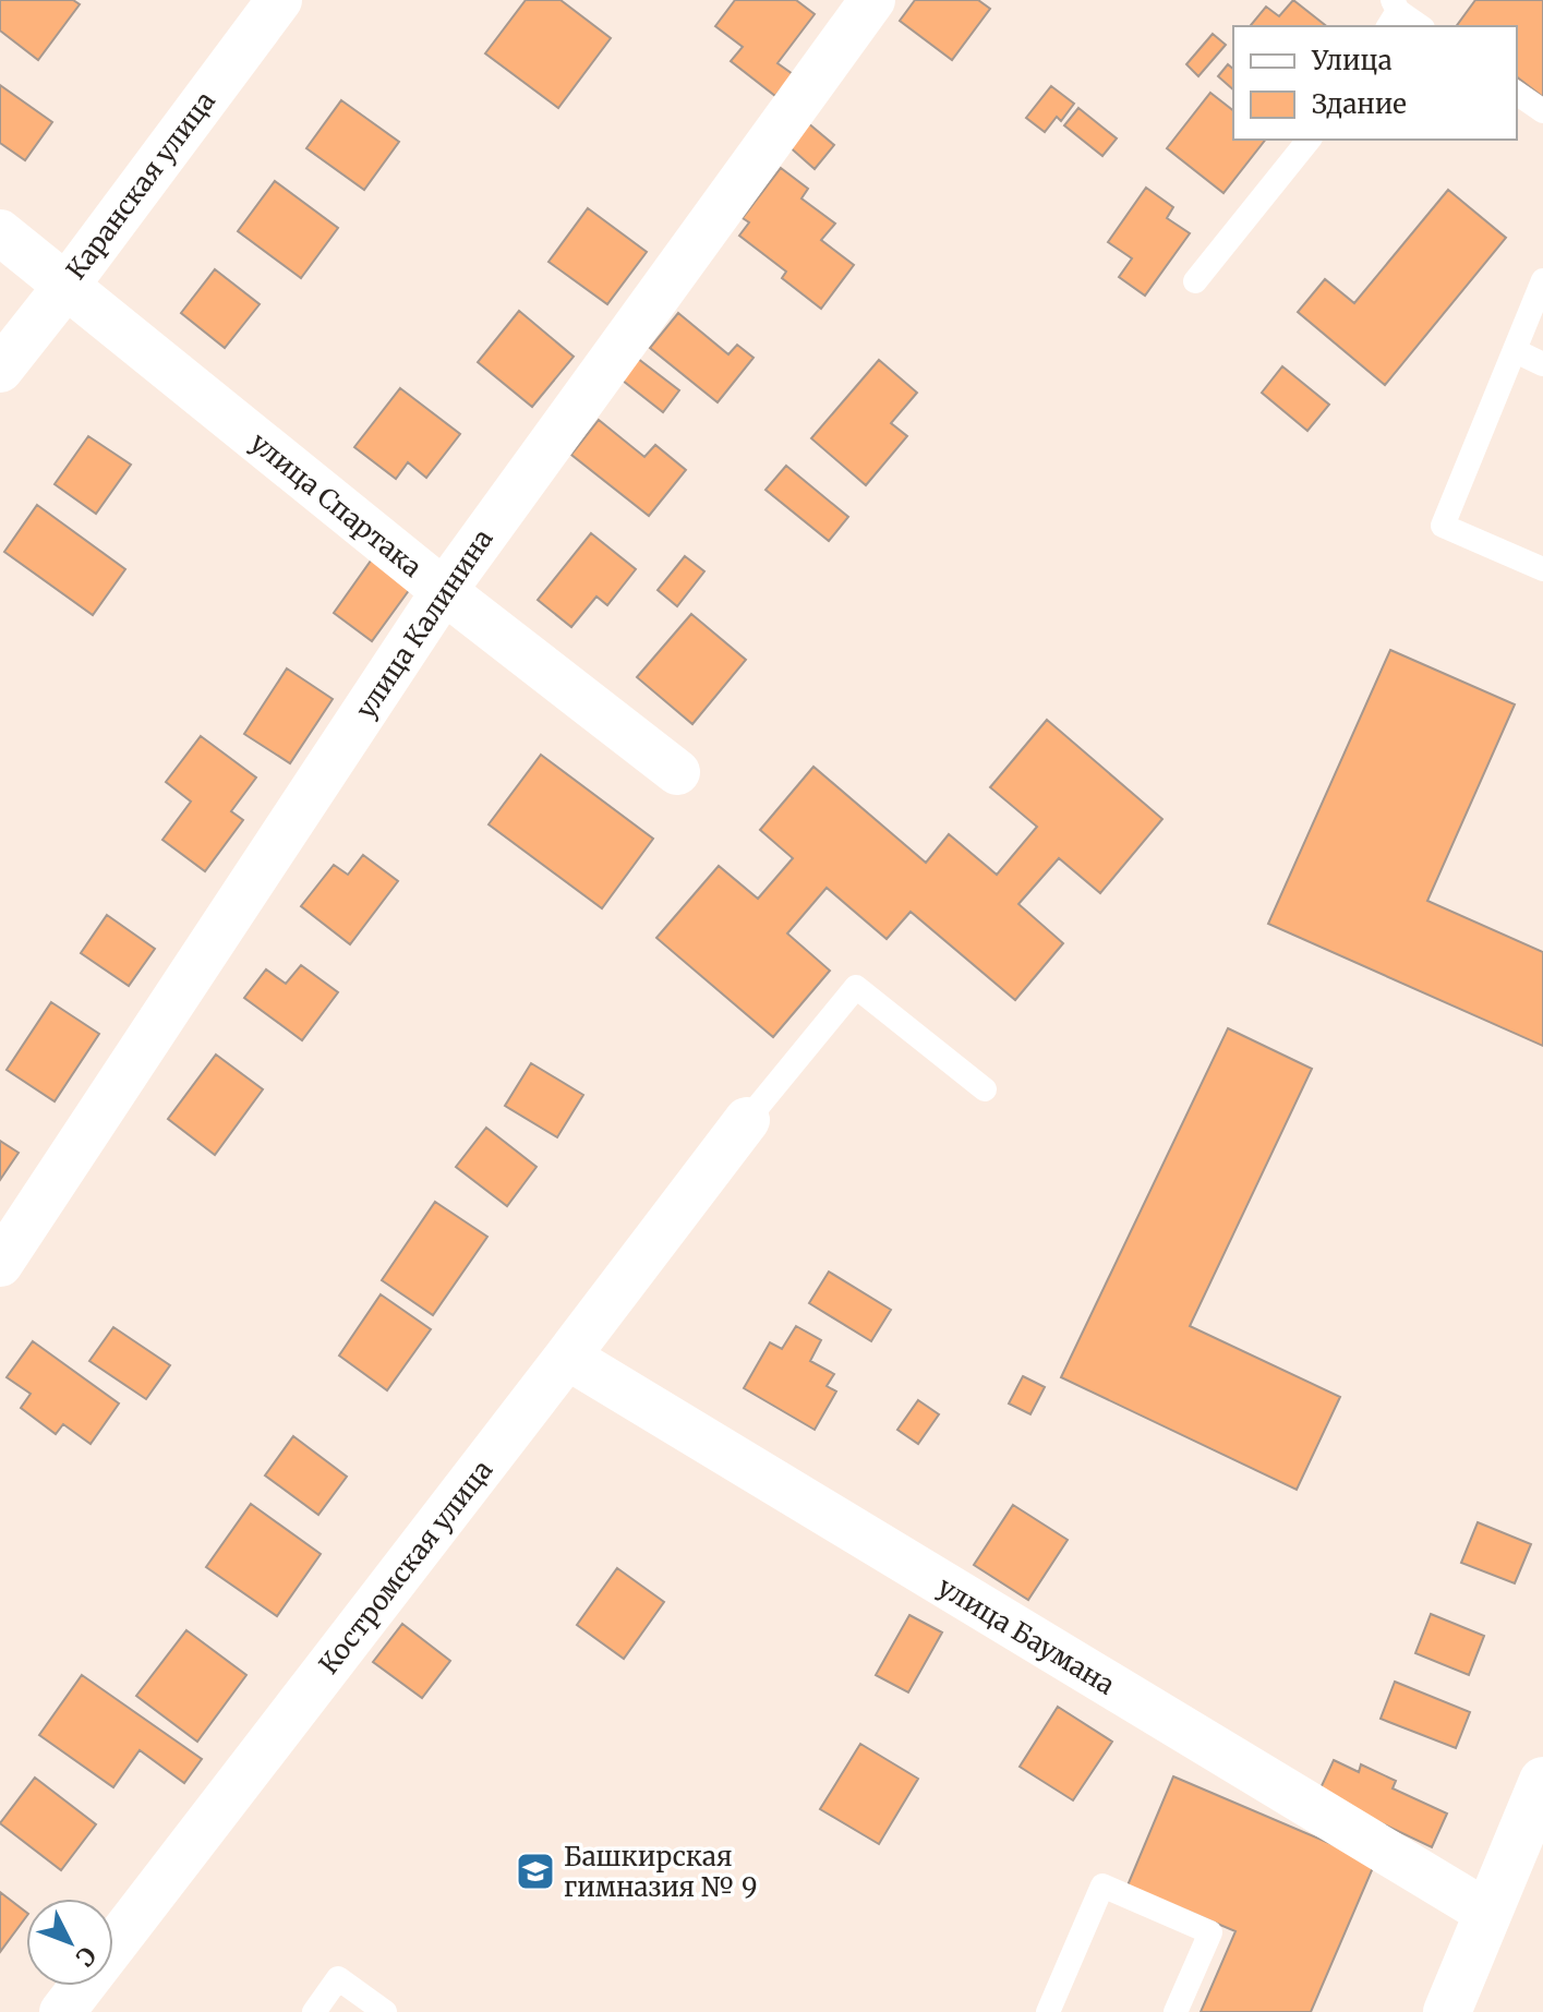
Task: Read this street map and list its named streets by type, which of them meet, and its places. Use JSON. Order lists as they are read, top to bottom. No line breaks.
{"streets":{"street":["Каранская улица","улица Спартака","улица Калинина","Костромская улица","улица Баумана"]},"crossings":[["Каранская улица","улица Спартака"],["улица Спартака","улица Калинина"],["Костромская улица","улица Баумана"]],"places":{"school or university":["Башкирская гимназия № 9"]},"legend":["Улица","Здание"],"north":"bottom right"}
